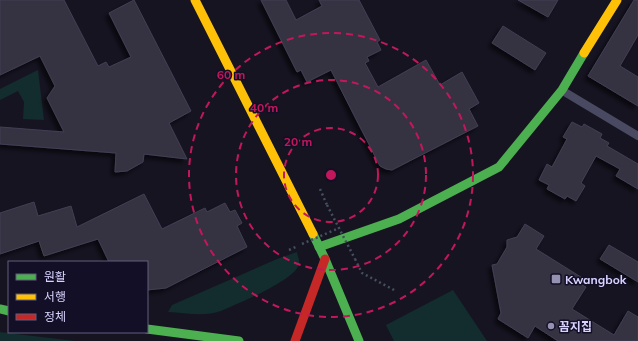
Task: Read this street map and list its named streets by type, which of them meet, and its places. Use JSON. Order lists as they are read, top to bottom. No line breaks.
{"places":{"transit":["Kwangbok"],"other":["꼼지집"]},"legend":["원활","서행","정체"],"rings":["60 m","40 m","20 m"]}
